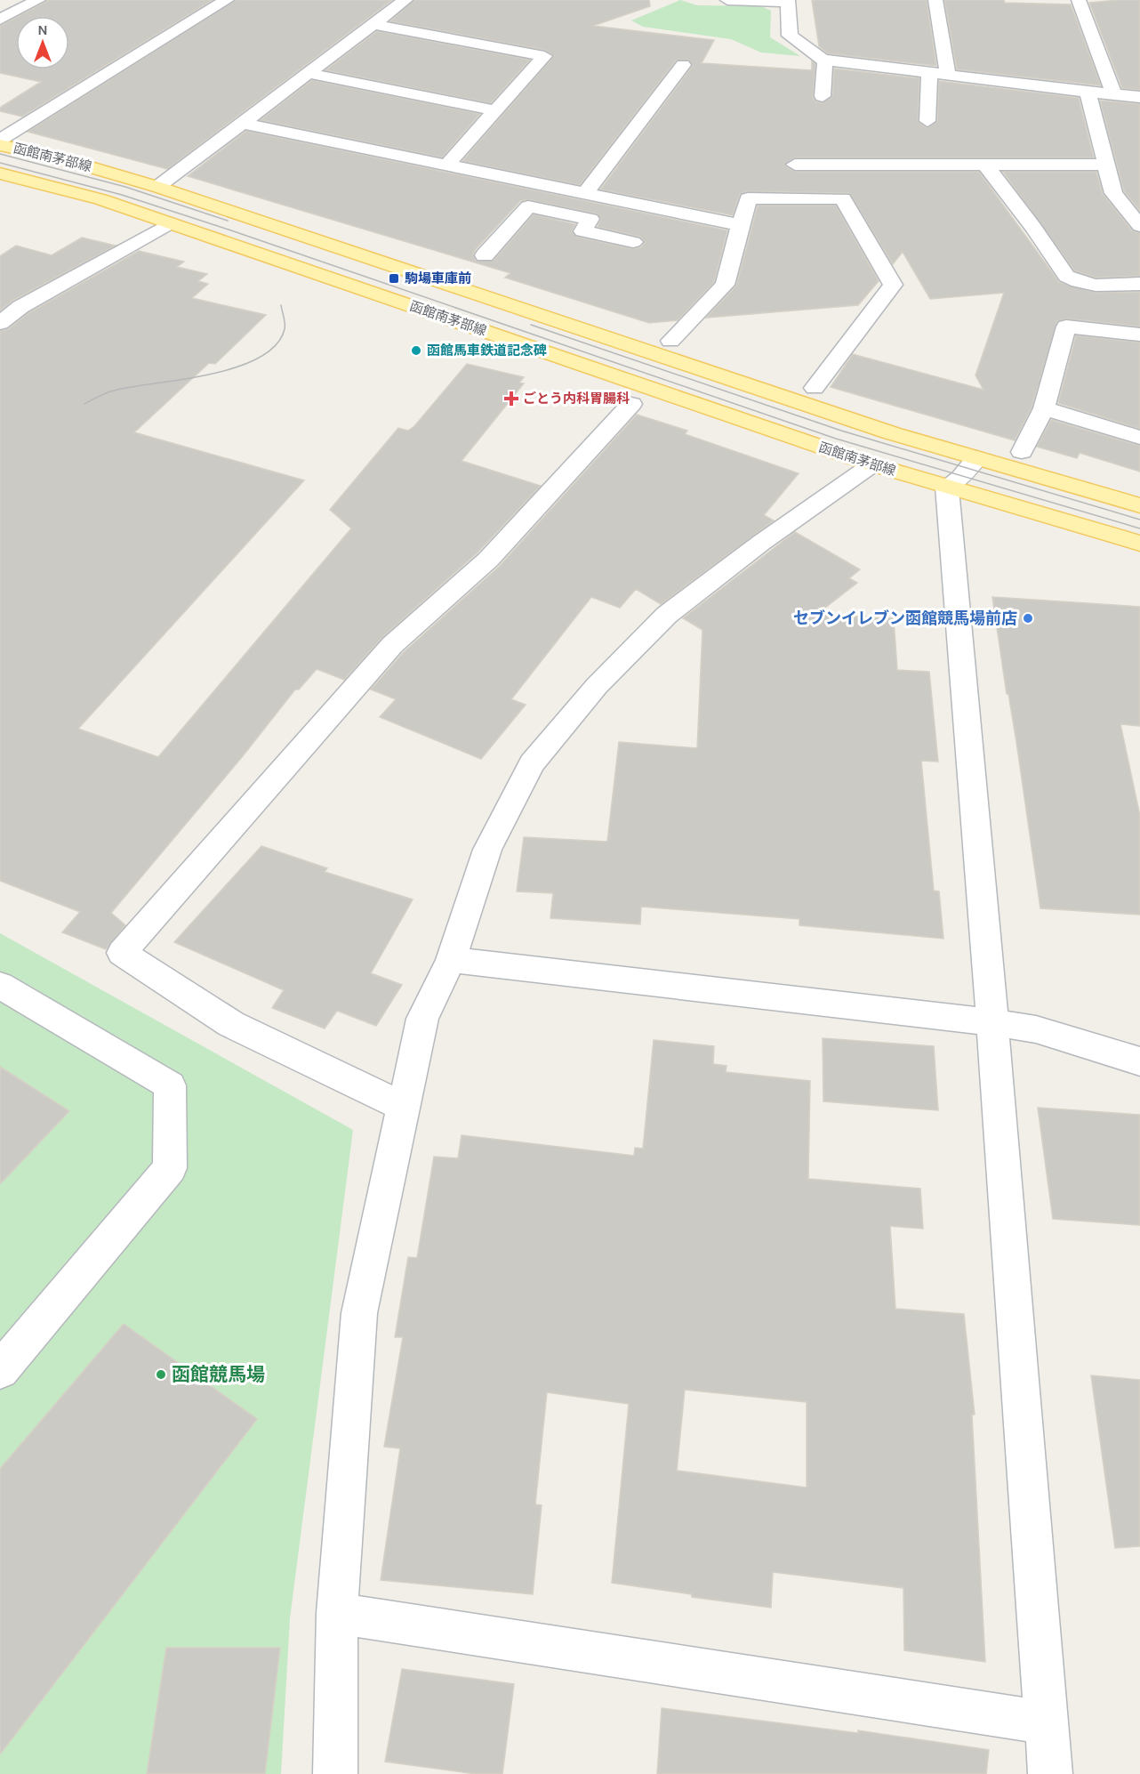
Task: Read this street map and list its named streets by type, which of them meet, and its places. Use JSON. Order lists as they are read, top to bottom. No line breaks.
{"streets":{"main road":["函館南茅部線"]},"places":{"transit":["駒場車庫前"],"other":["函館馬車鉄道記念碑","セブンイレブン函館競馬場前店","函館競馬場"],"health":["ごとう内科胃腸科"]},"north":"top"}
